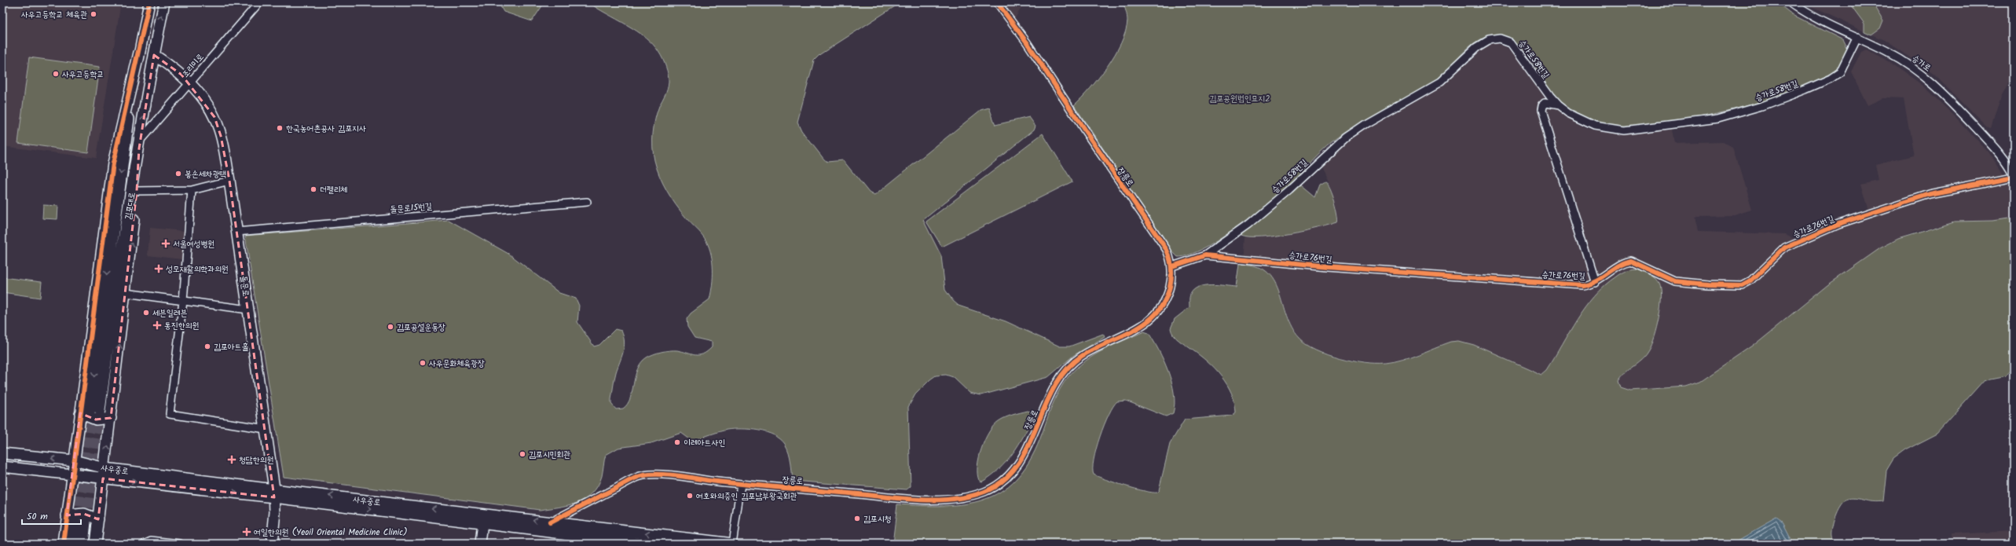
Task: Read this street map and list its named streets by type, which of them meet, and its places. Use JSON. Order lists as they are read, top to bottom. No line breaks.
{"streets":{"main road":["김포대로","돌문로","사우중로"],"street":["승가로58번길","승가로","조리미로","장릉로","돌문로15번길","승가로76번길"]},"crossings":[["승가로58번길","승가로"],["승가로58번길","승가로76번길"],["조리미로","김포대로"],["조리미로","돌문로"],["장릉로","승가로76번길"],["장릉로","사우중로"],["김포대로","돌문로"],["돌문로15번길","돌문로"],["돌문로","사우중로"]],"parks":["김포공원법인묘지2"],"places":{"other":["사우고등학교 체육관","사우고등학교","한국농어촌공사 김포지사","봉손세차광택","더펠리체","세븐일레븐","김포공설운동장","김포아트홀","사우문화체육광장","이레아트사인","김포시민회관","여호와의증인 김포남부왕국회관","김포시청"],"health":["서울여성병원","성모재활의학과의원","통진한의원","청담한의원","여일한의원 (Yeoil Oriental Medicine Clinic)"]},"scale_bar":"50 m"}
